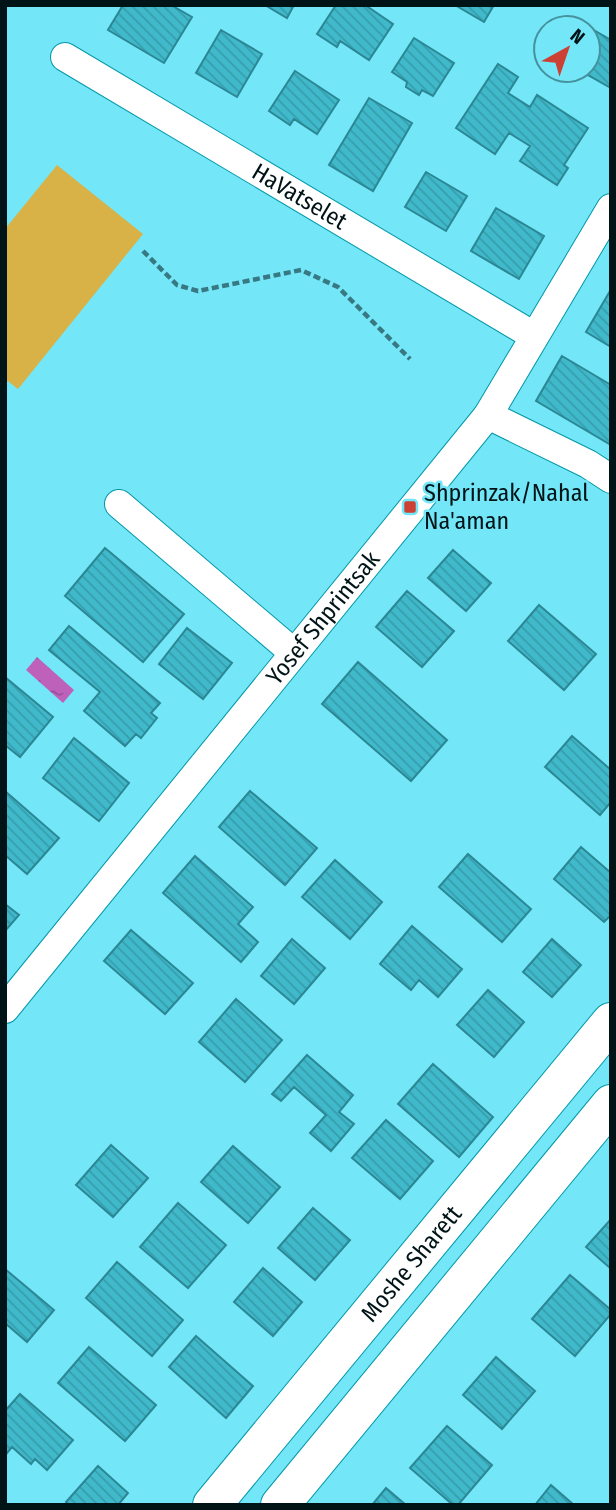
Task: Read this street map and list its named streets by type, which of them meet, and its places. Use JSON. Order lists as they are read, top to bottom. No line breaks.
{"streets":{"street":["HaVatselet","Yosef Shprintsak","Moshe Sharett"]},"crossings":[["HaVatselet","Yosef Shprintsak"]],"places":{"transit":["Shprinzak/Nahal Na'aman"]},"north":"top right"}
